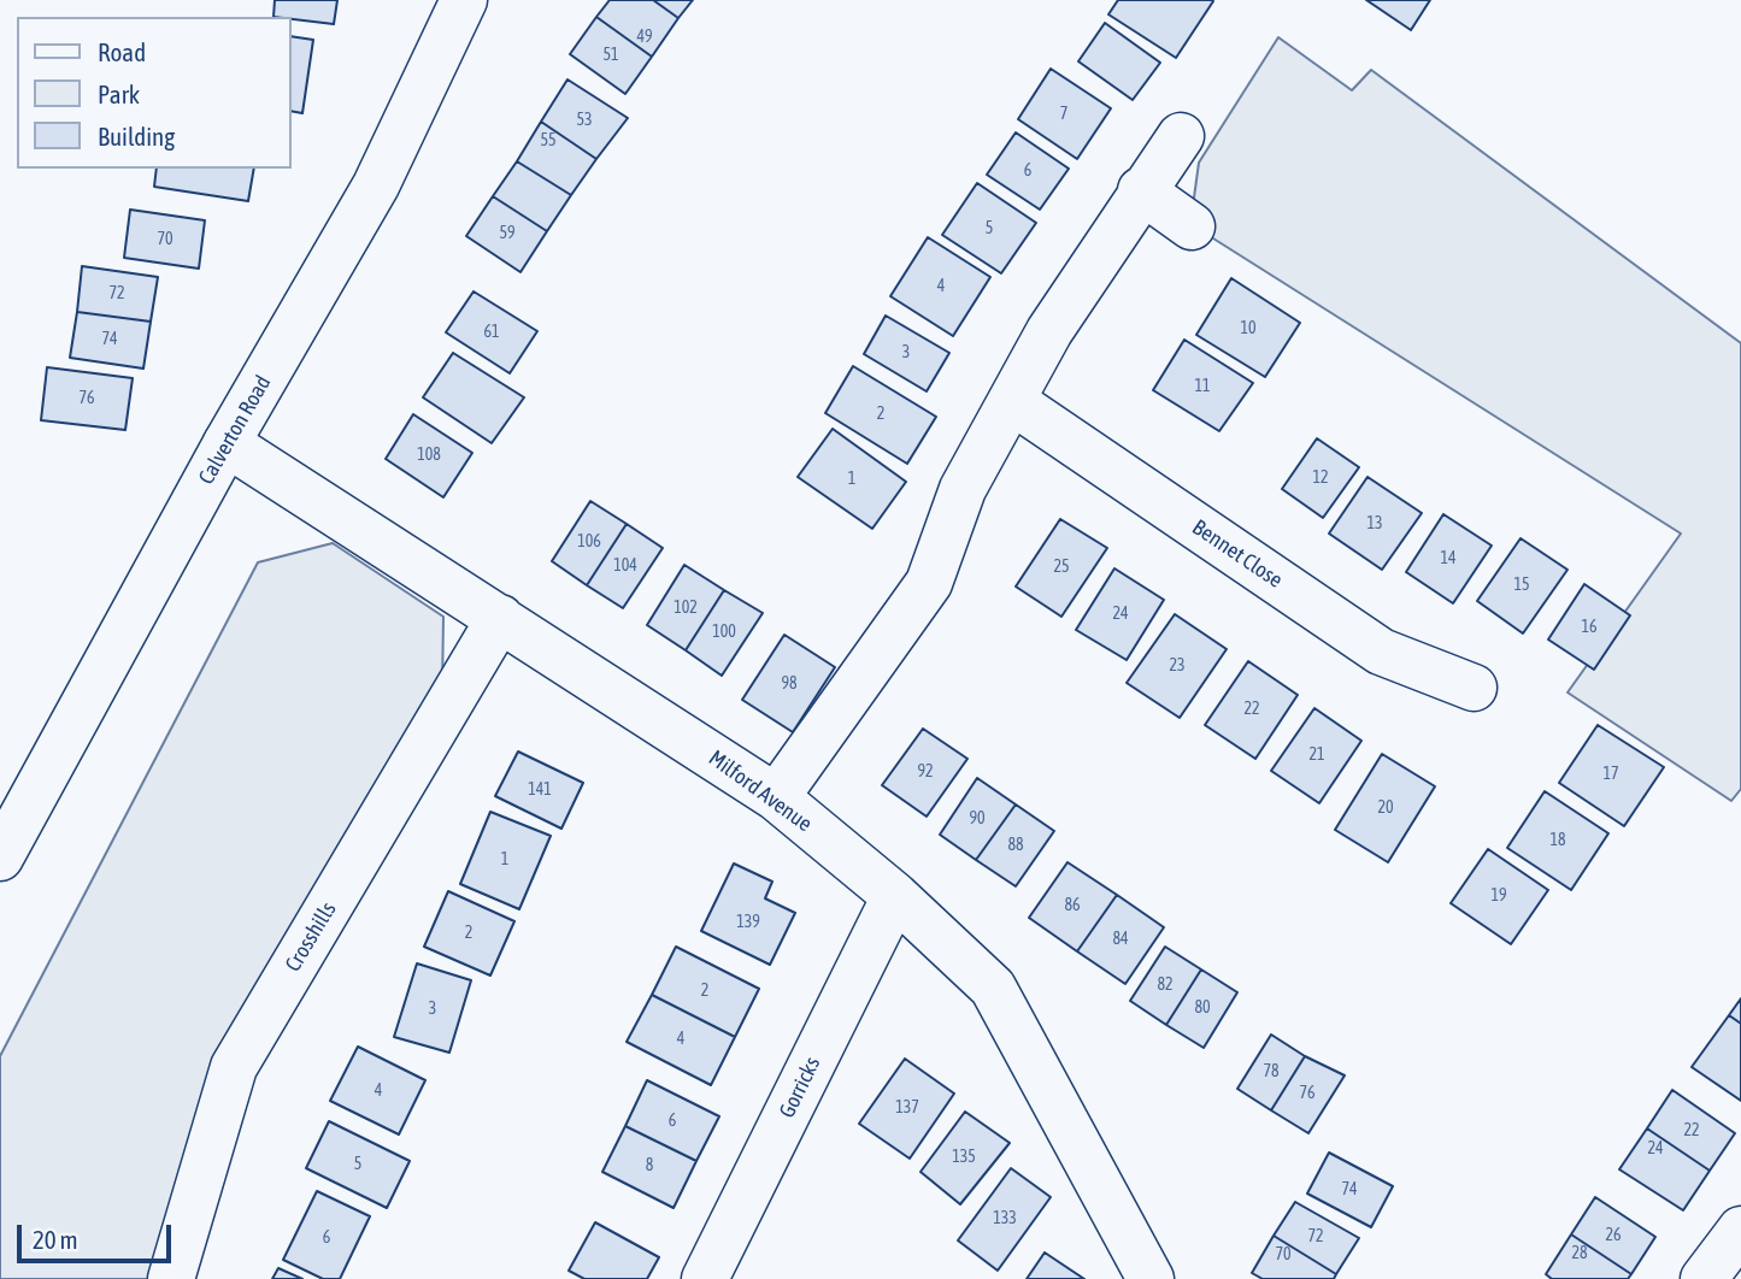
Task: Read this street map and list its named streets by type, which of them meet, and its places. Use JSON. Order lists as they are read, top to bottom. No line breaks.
{"streets":{"street":["Calverton Road","Bennet Close","Milford Avenue","Crosshills","Gorricks"]},"crossings":[["Calverton Road","Milford Avenue"],["Milford Avenue","Crosshills"],["Milford Avenue","Gorricks"]],"house_numbers":["49","51","7","53","55","6","5","59","70","4","72","10","61","74","3","11","76","2","108","12","1","13","106","14","104","25","15","102","24","16","100","23","98","22","21","92","17","141","20","90","18","88","1","19","86","139","2","84","82","2","80","3","4","78","4","76","137","6","22","24","135","5","8","74","133","26","72","6","28","70"],"legend":["Road","Park","Building"],"scale_bar":"20 m"}
